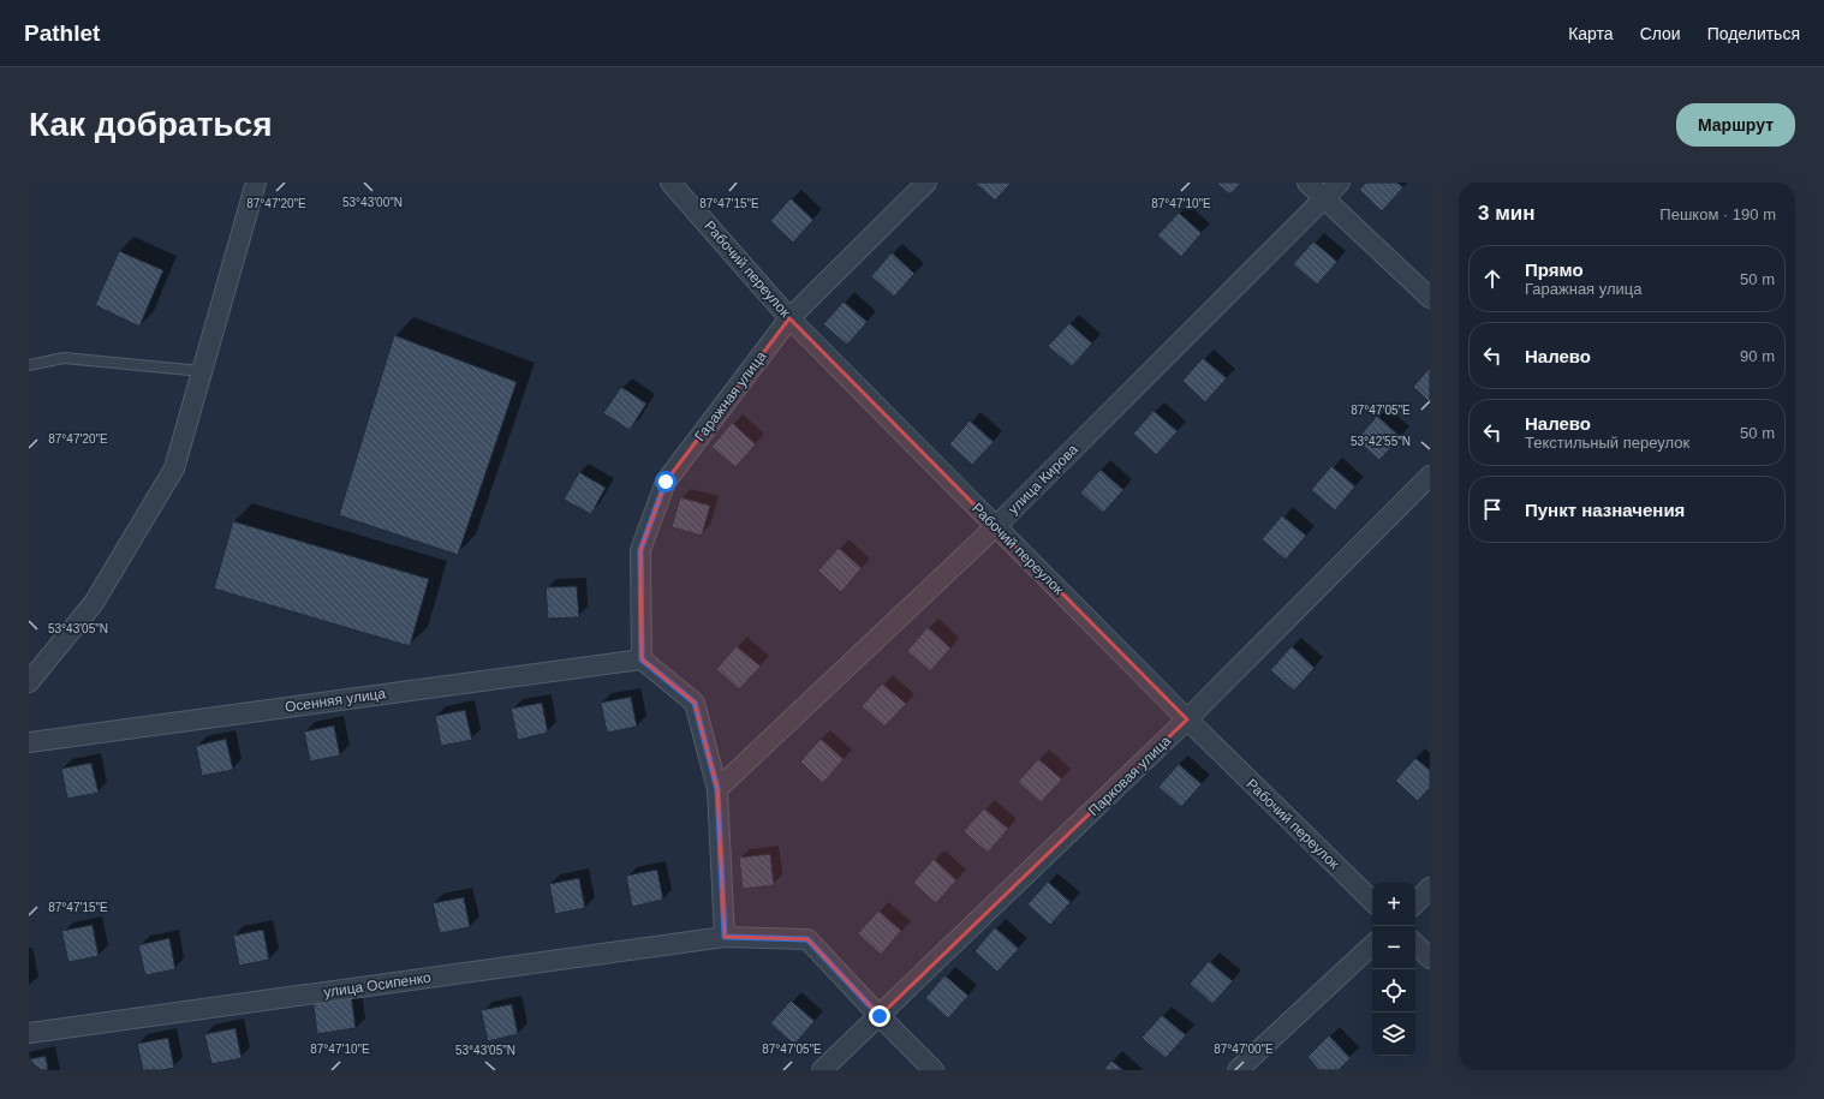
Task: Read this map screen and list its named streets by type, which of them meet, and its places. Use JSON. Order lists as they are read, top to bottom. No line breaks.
{"streets":{"street":["Рабочий переулок","Гаражная улица","улица Кирова","Осенняя улица","Парковая улица","улица Осипенко"]},"crossings":[["Рабочий переулок","Гаражная улица"],["Рабочий переулок","улица Кирова"],["Рабочий переулок","Парковая улица"],["Гаражная улица","Осенняя улица"],["Парковая улица","улица Осипенко"]],"page":{"header":"Pathlet","nav":["Карта","Слои","Поделиться"],"buttons":"Маршрут","title":"Как добраться","heading":["3 мин","Пешком · 190 m"],"list":[["Прямо","Гаражная улица","50 m"],["Налево","90 m"],["Налево","Текстильный переулок","50 m"],"Пункт назначения"],"map_buttons":["+","−"]},"coordinates":["53°43'00\"N","87°47'15\"E","87°47'20\"E","87°47'10\"E","87°47'05\"E","53°42'55\"N","53°43'05\"N","87°47'00\"E"]}
